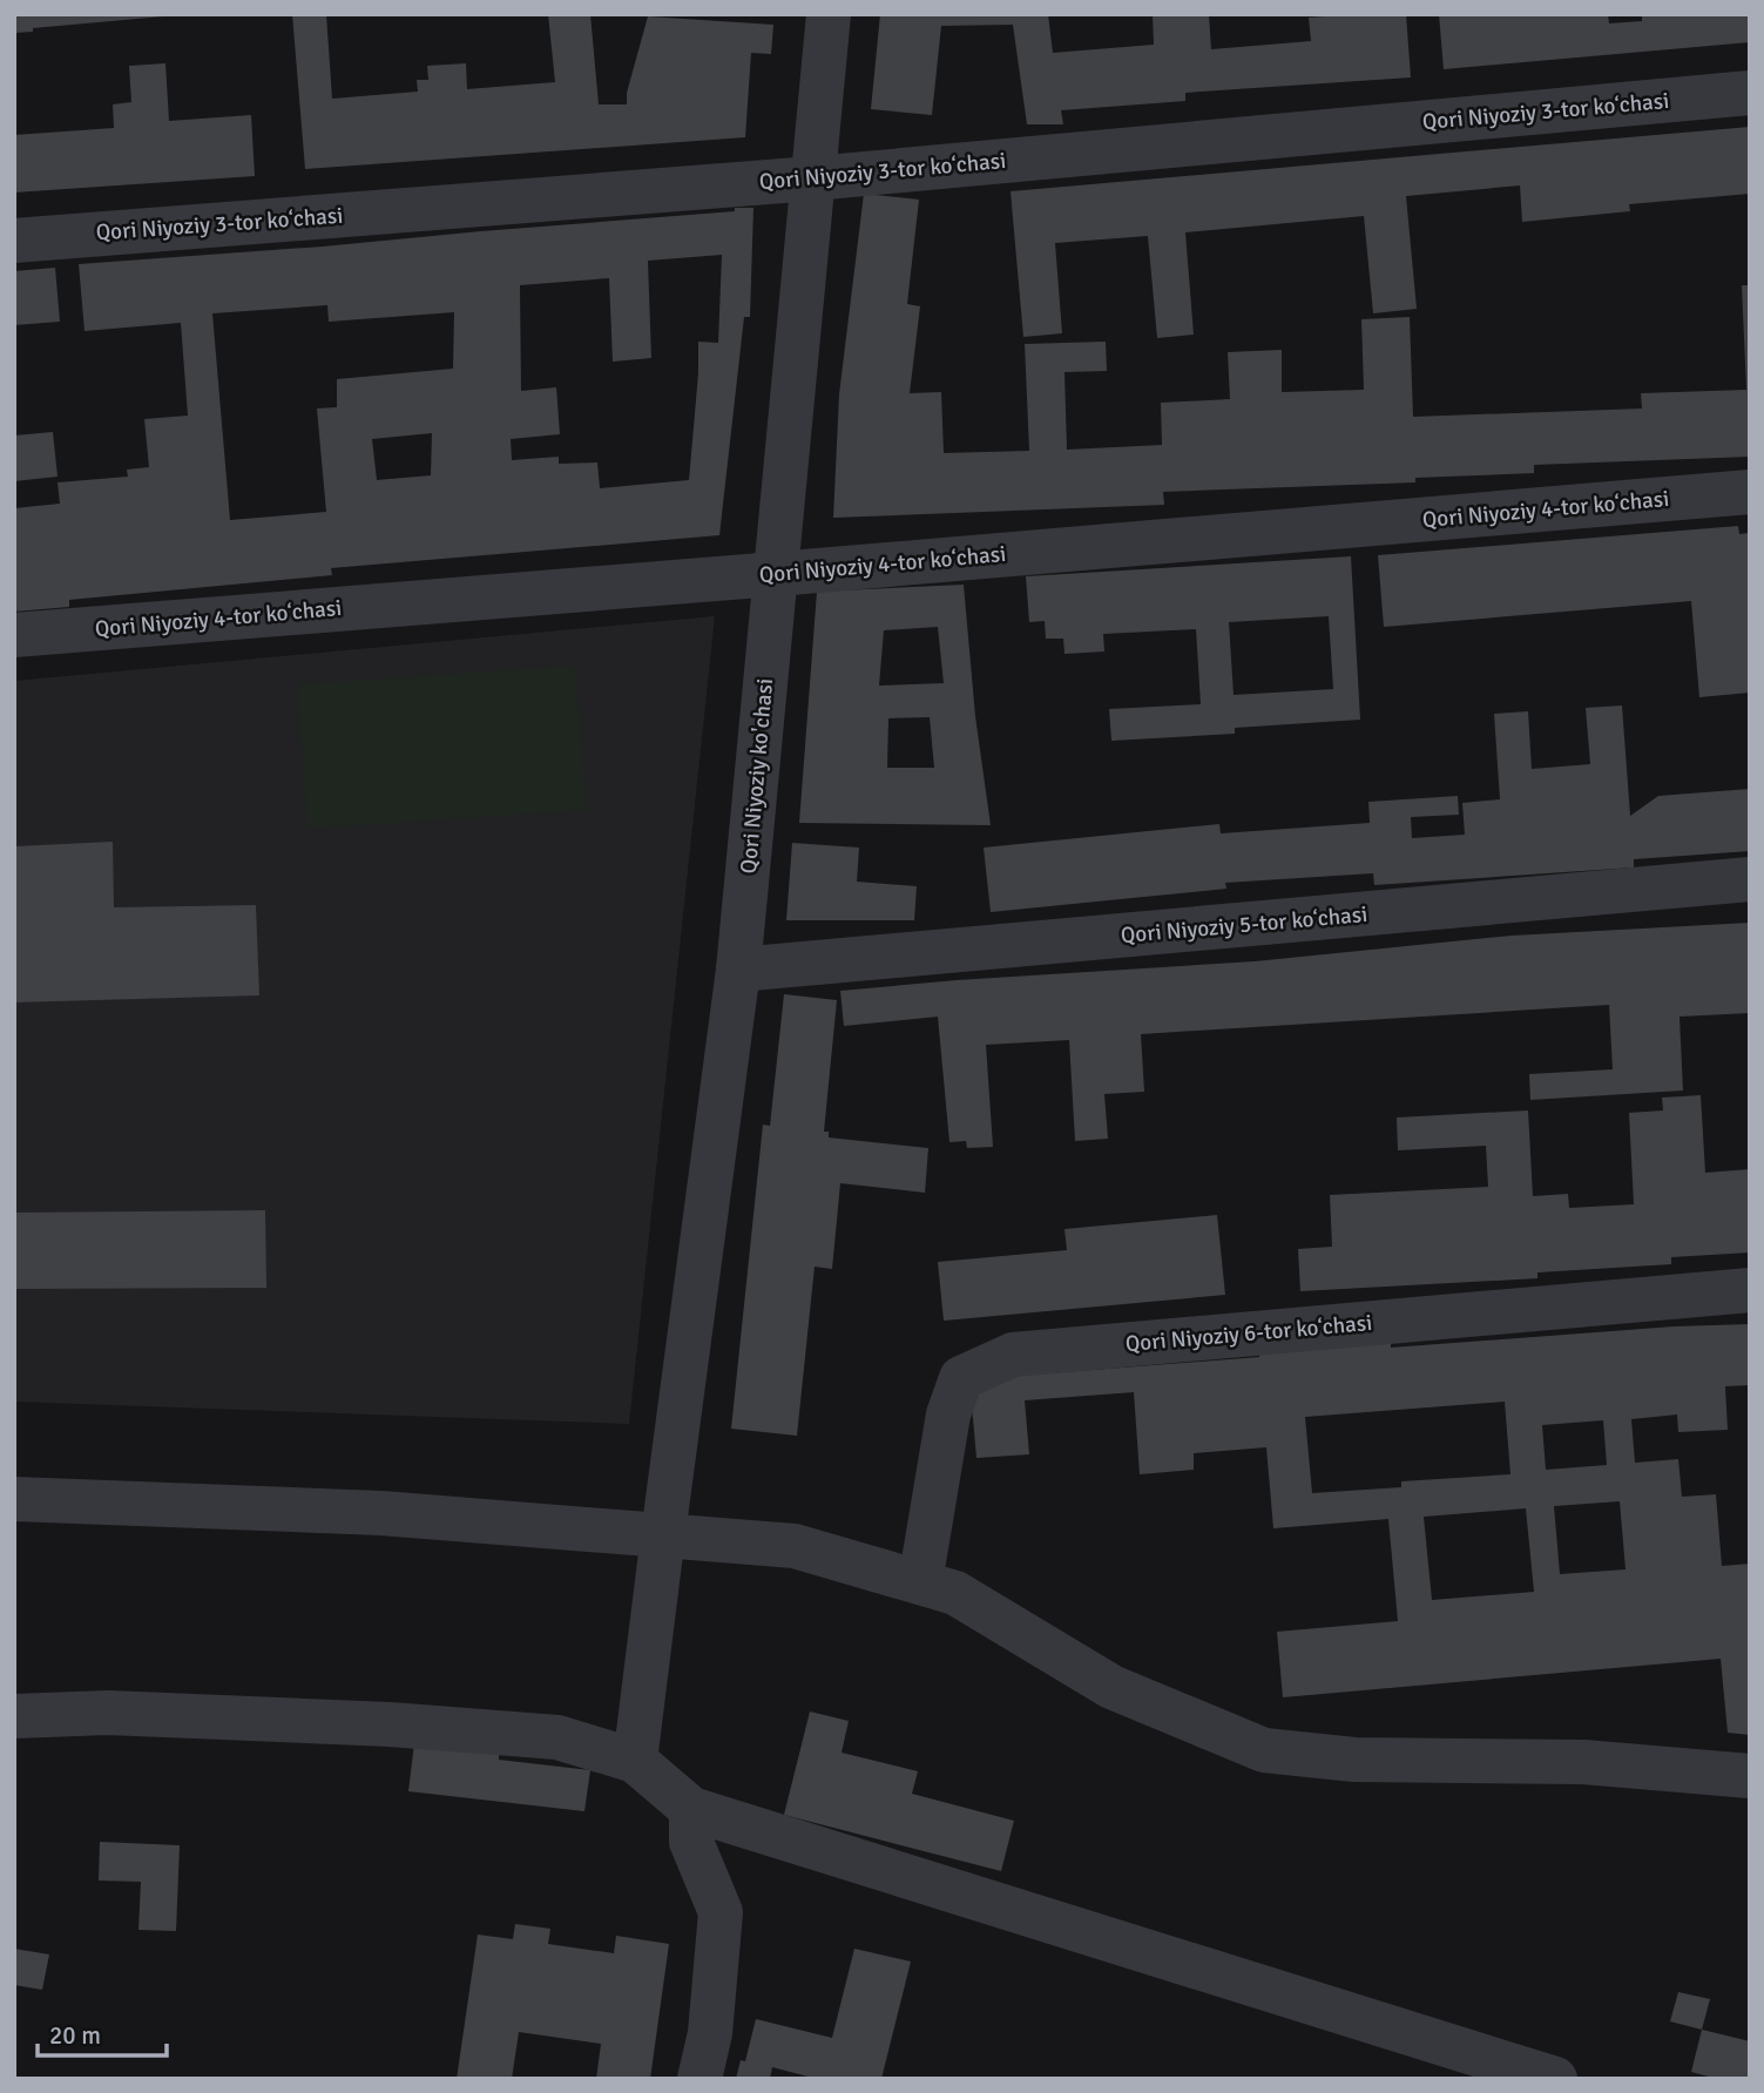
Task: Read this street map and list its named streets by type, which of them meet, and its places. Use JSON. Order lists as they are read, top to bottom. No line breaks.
{"streets":{"street":["Qori Niyoziy 3-tor koʻchasi","Qori Niyoziy 4-tor koʻchasi","Qori Niyoziy ko'chasi","Qori Niyoziy 5-tor koʻchasi","Qori Niyoziy 6-tor koʻchasi"]},"crossings":[["Qori Niyoziy 3-tor koʻchasi","Qori Niyoziy ko'chasi"],["Qori Niyoziy 4-tor koʻchasi","Qori Niyoziy ko'chasi"],["Qori Niyoziy ko'chasi","Qori Niyoziy 5-tor koʻchasi"]],"scale_bar":"20 m"}
